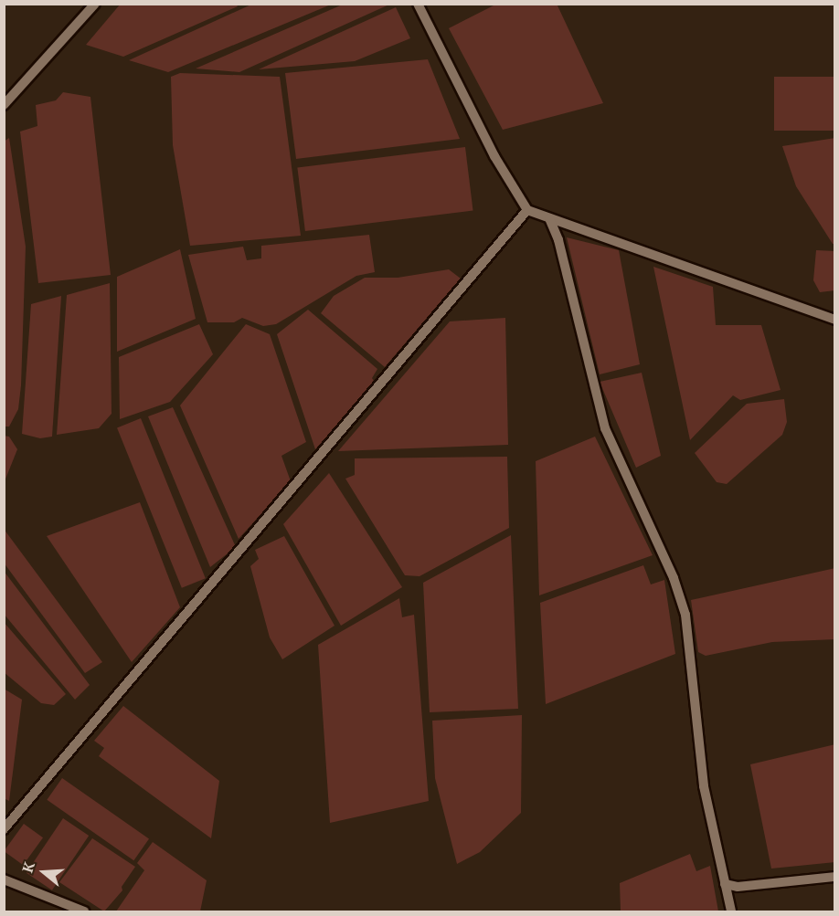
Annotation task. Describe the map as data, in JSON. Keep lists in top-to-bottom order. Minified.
{"north":"left"}
